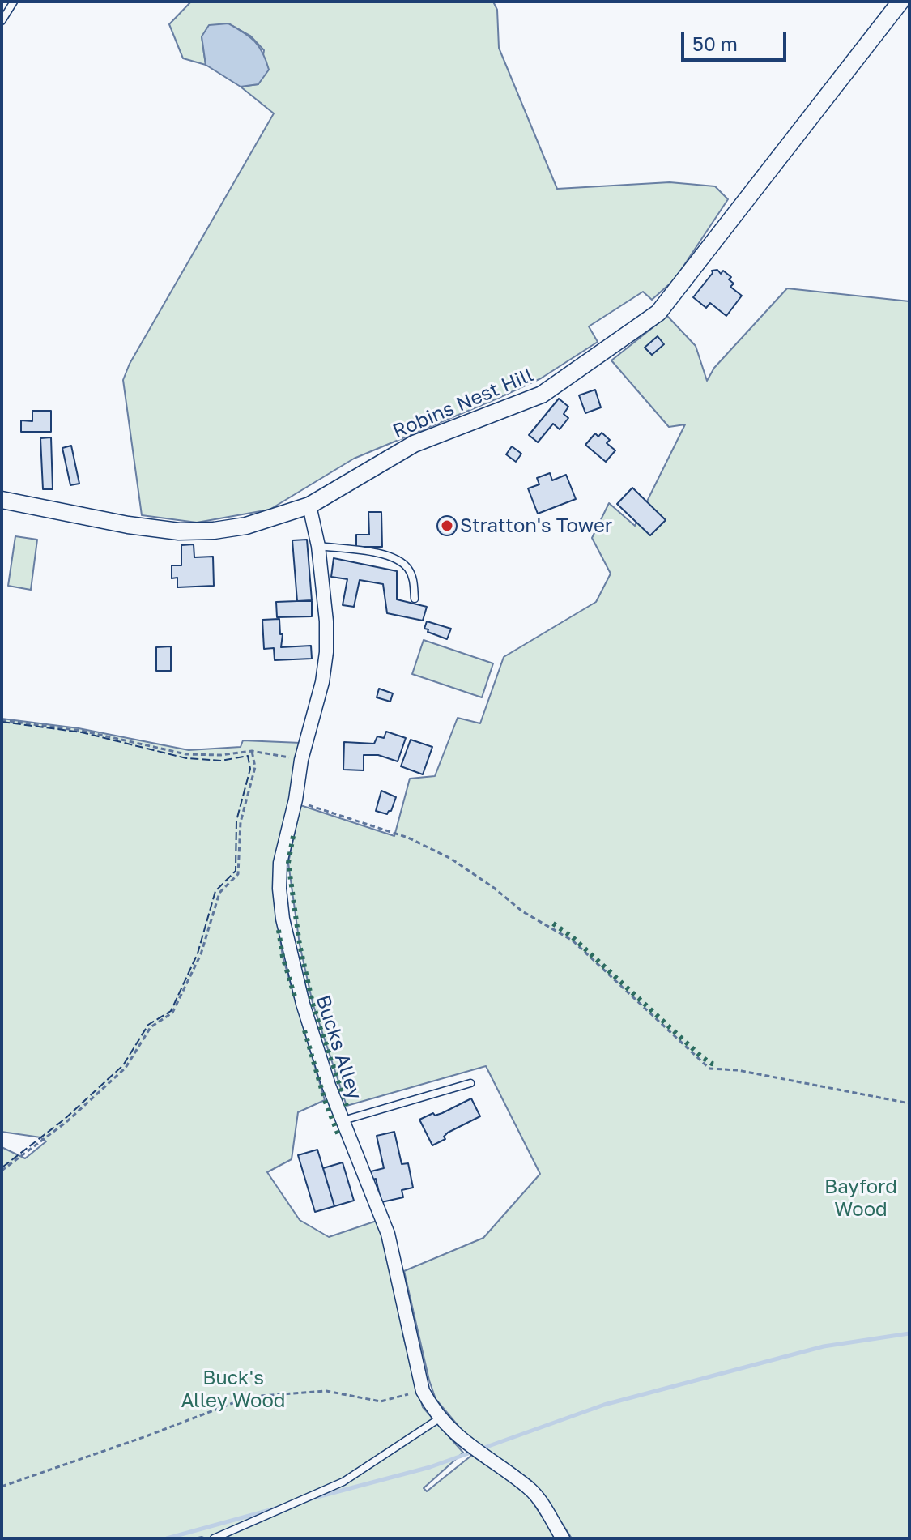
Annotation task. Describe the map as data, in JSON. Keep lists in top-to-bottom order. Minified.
{"streets":{"street":["Robins Nest Hill","Bucks Alley"]},"crossings":[["Robins Nest Hill","Bucks Alley"]],"parks":["Bayford Wood","Buck's Alley Wood"],"places":["Stratton's Tower"],"scale_bar":"50 m"}
